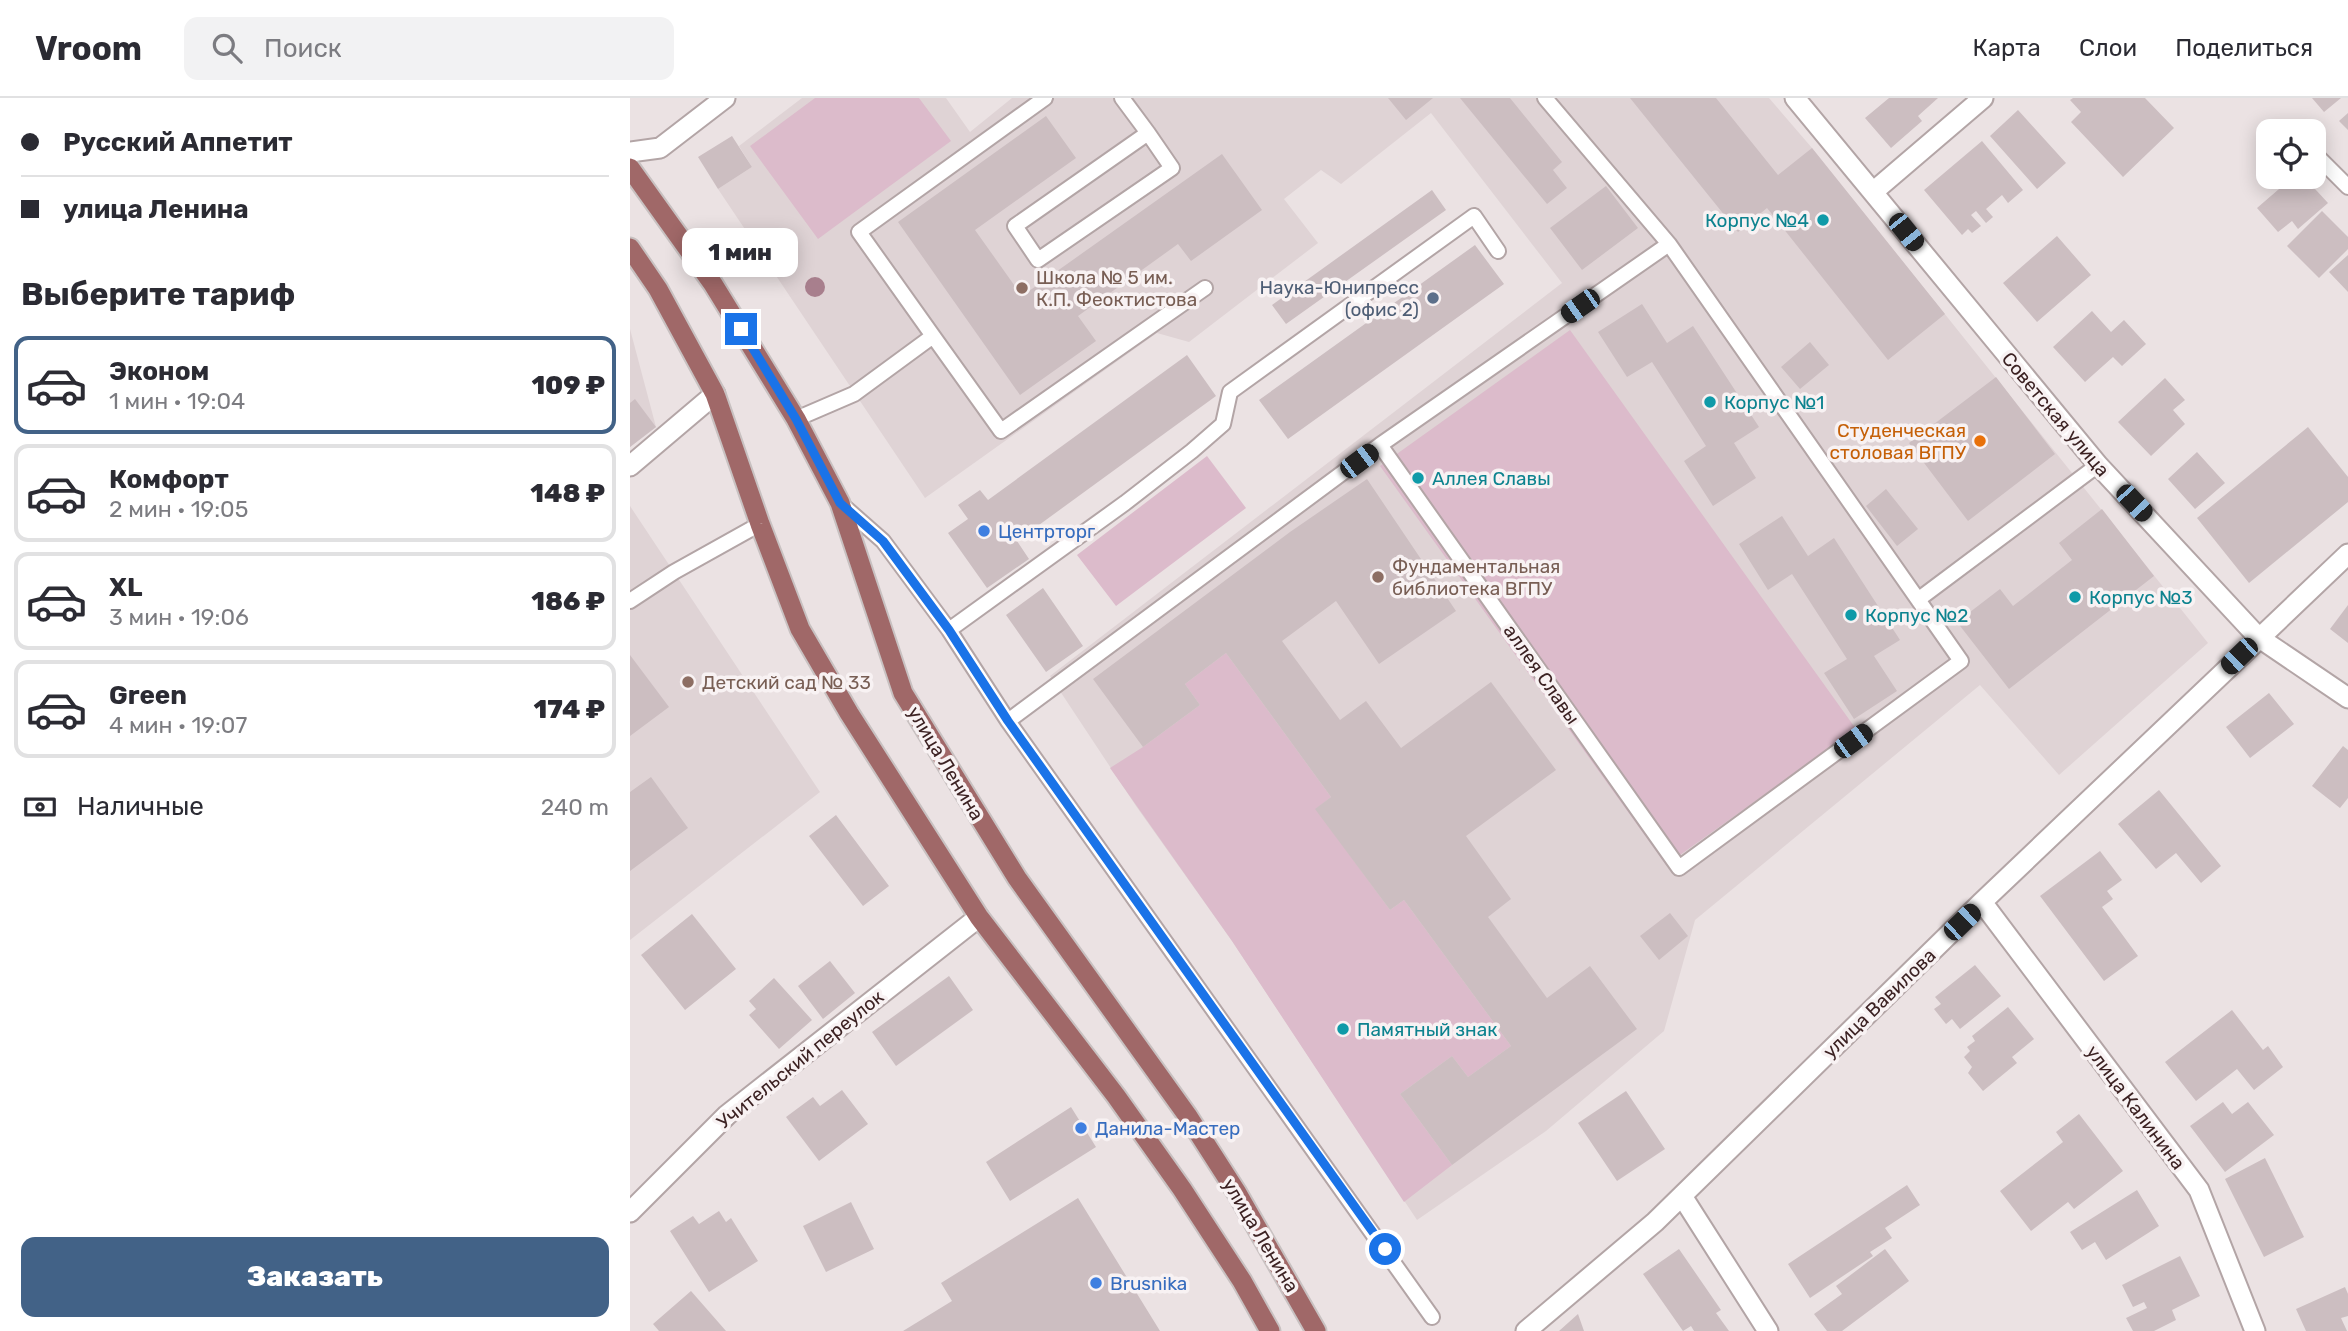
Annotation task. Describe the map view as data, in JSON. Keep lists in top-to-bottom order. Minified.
{"streets":{"main road":["улица Ленина"],"street":["Советская улица","улица Вавилова","Учительский переулок","улица Калинина"],"lane":["аллея Славы"]},"crossings":[["Советская улица","улица Вавилова"],["улица Ленина","Учительский переулок"],["улица Вавилова","улица Калинина"]],"places":["Корпус №4","Школа № 5 им. К.П. Феоктистова","Наука-Юнипресс (офис 2)","Корпус №1","Студенческая столовая ВГПУ","Аллея Славы","Центрторг","Фундаментальная библиотека ВГПУ","Корпус №3","Корпус №2","Детский сад № 33","Памятный знак","Данила-Мастер","Brusnika"],"page":{"header":"Vroom","search":"Поиск","nav":["Карта","Слои","Поделиться"],"banner":["Русский Аппетит","улица Ленина"],"bubble":"1 мин","heading":"Выберите тариф","list":[{"name":"Эконом","note":"1 мин · 19:04","value":"109 ₽"},{"name":"Комфорт","note":"2 мин · 19:05","value":"148 ₽"},{"name":"XL","note":"3 мин · 19:06","value":"186 ₽"},{"name":"Green","note":"4 мин · 19:07","value":"174 ₽"}],"pay":["Наличные","240 m"],"buttons":"Заказать"}}
